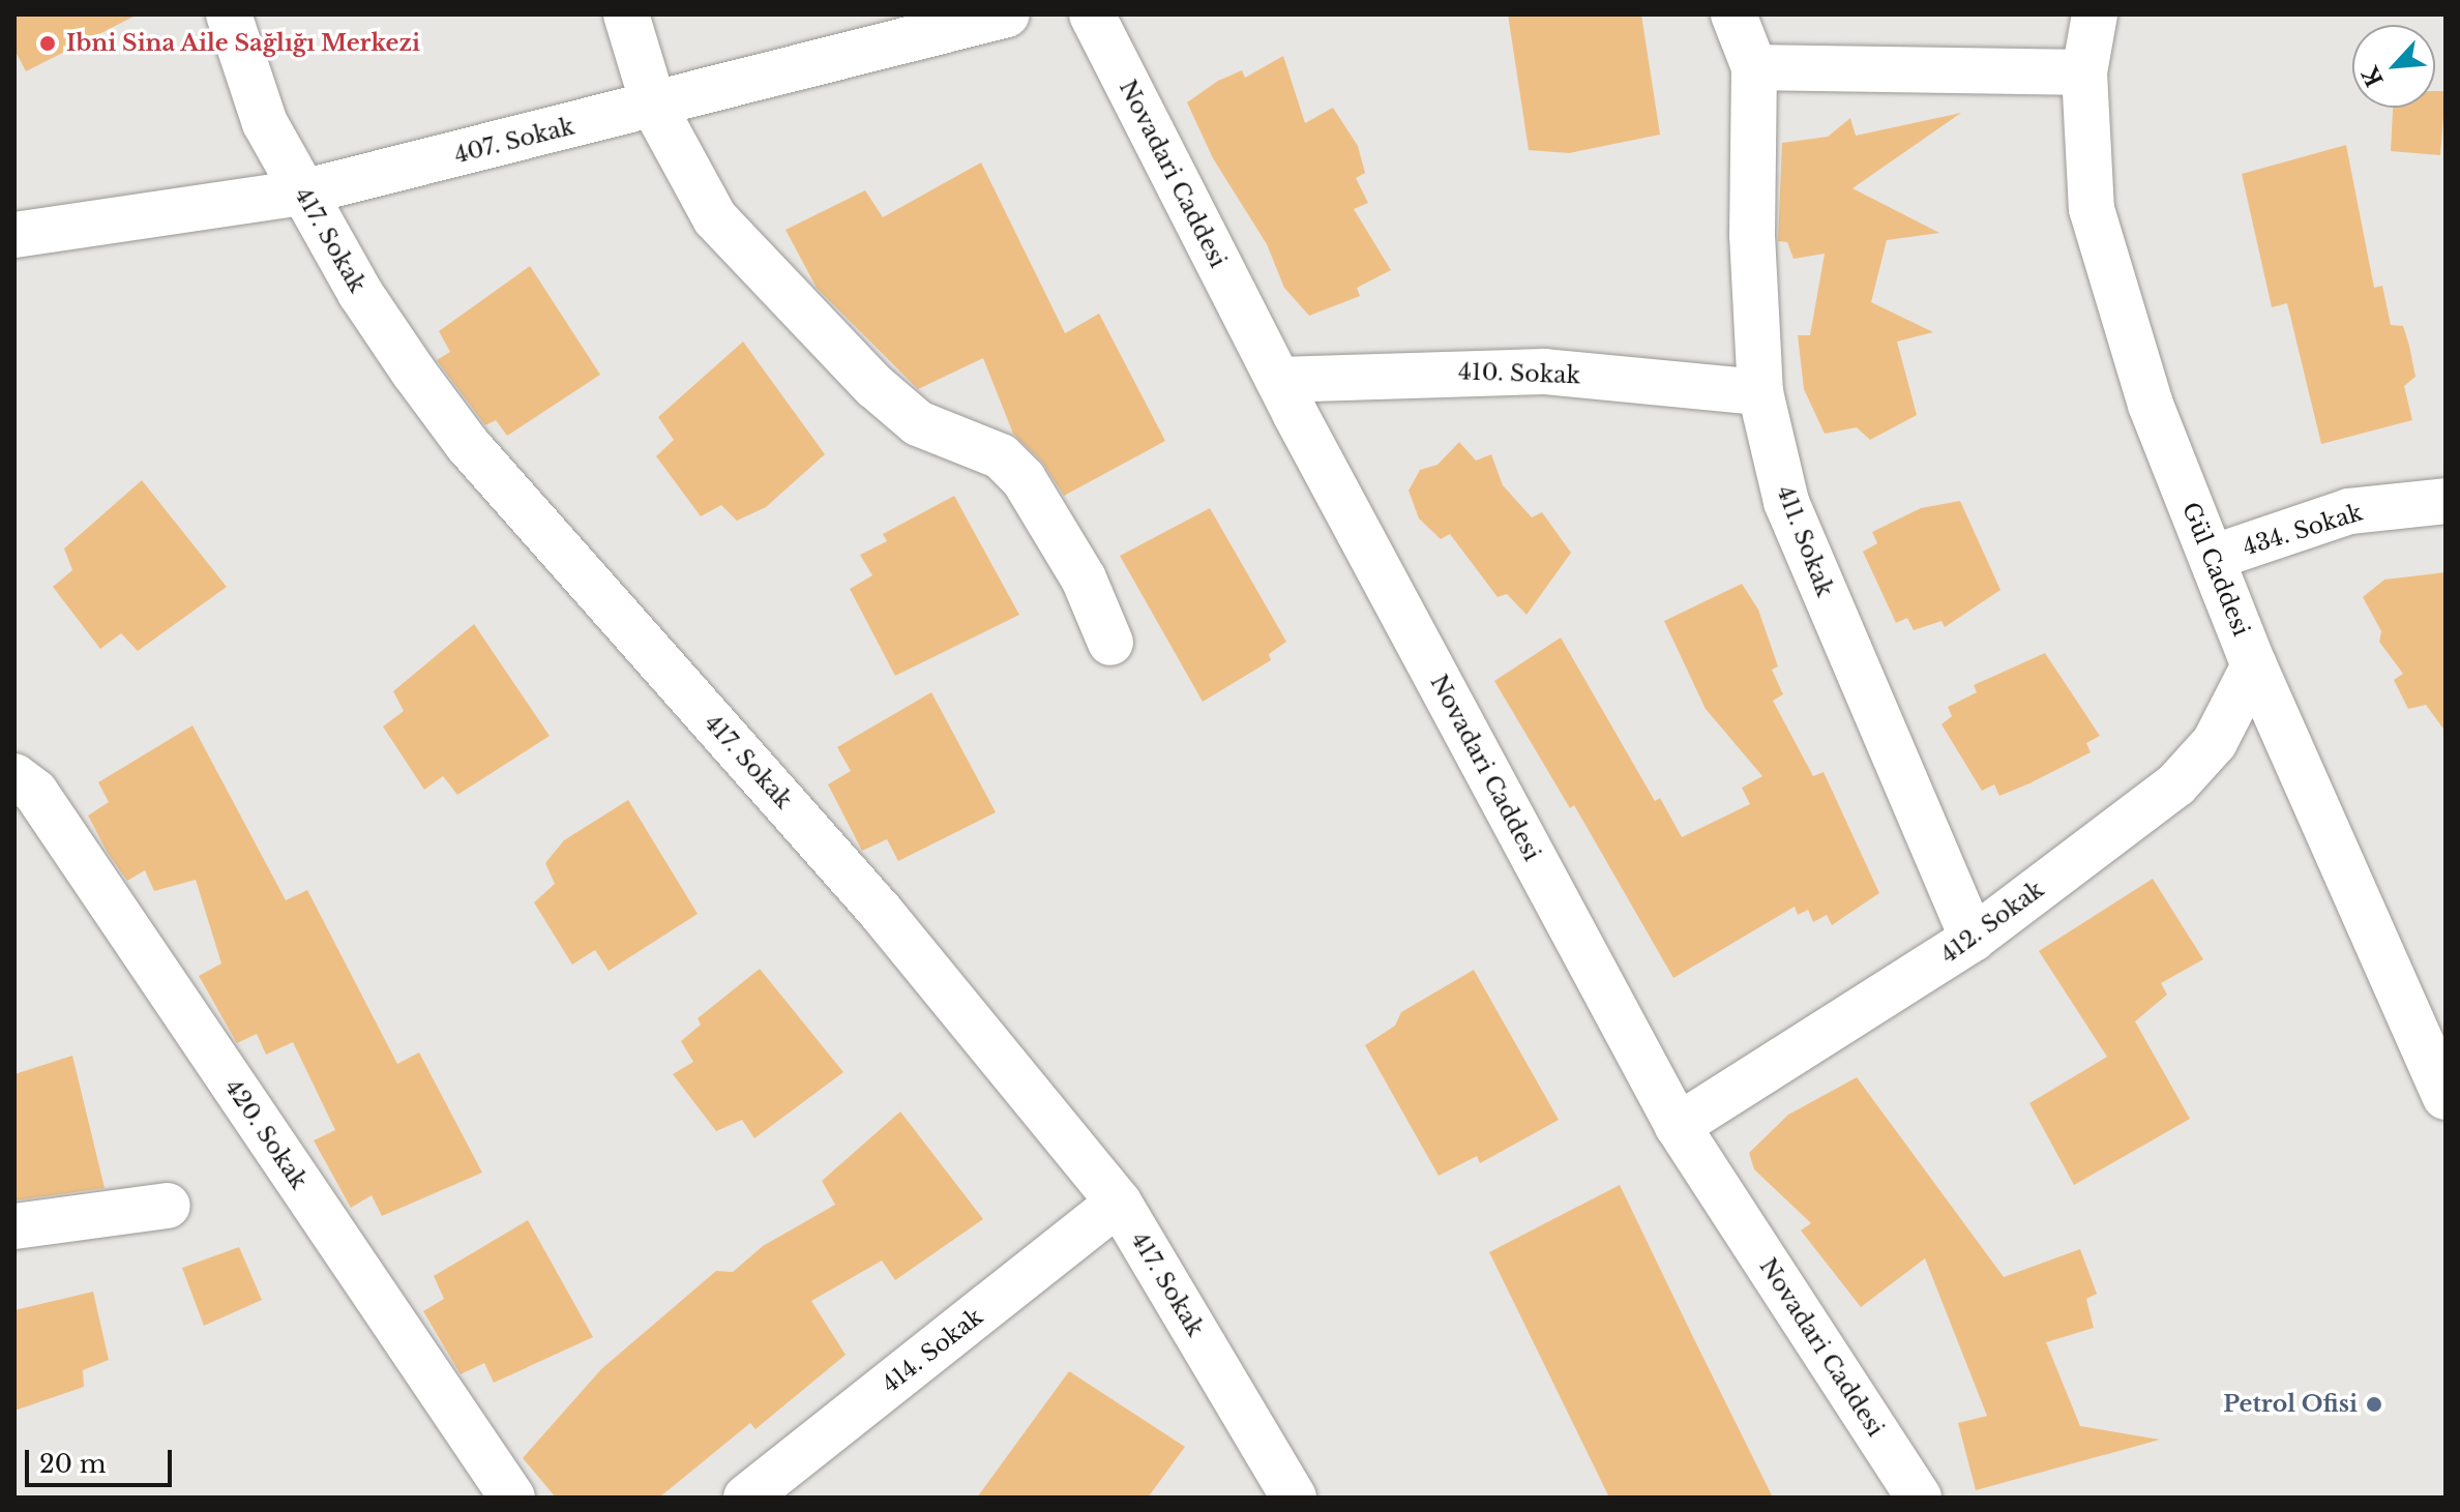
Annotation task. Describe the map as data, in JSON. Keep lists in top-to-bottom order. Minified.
{"streets":{"street":["407. Sokak","Novadari Caddesi","417. Sokak","410. Sokak","434. Sokak","411. Sokak","Gül Caddesi","412. Sokak","420. Sokak","414. Sokak"]},"crossings":[["407. Sokak","417. Sokak"],["Novadari Caddesi","410. Sokak"],["Novadari Caddesi","412. Sokak"],["417. Sokak","414. Sokak"],["410. Sokak","411. Sokak"],["434. Sokak","Gül Caddesi"],["411. Sokak","412. Sokak"],["Gül Caddesi","412. Sokak"]],"places":["Ibni Sina Aile Sağlığı Merkezi","Petrol Ofisi"],"scale_bar":"20 m","north":"bottom left"}
